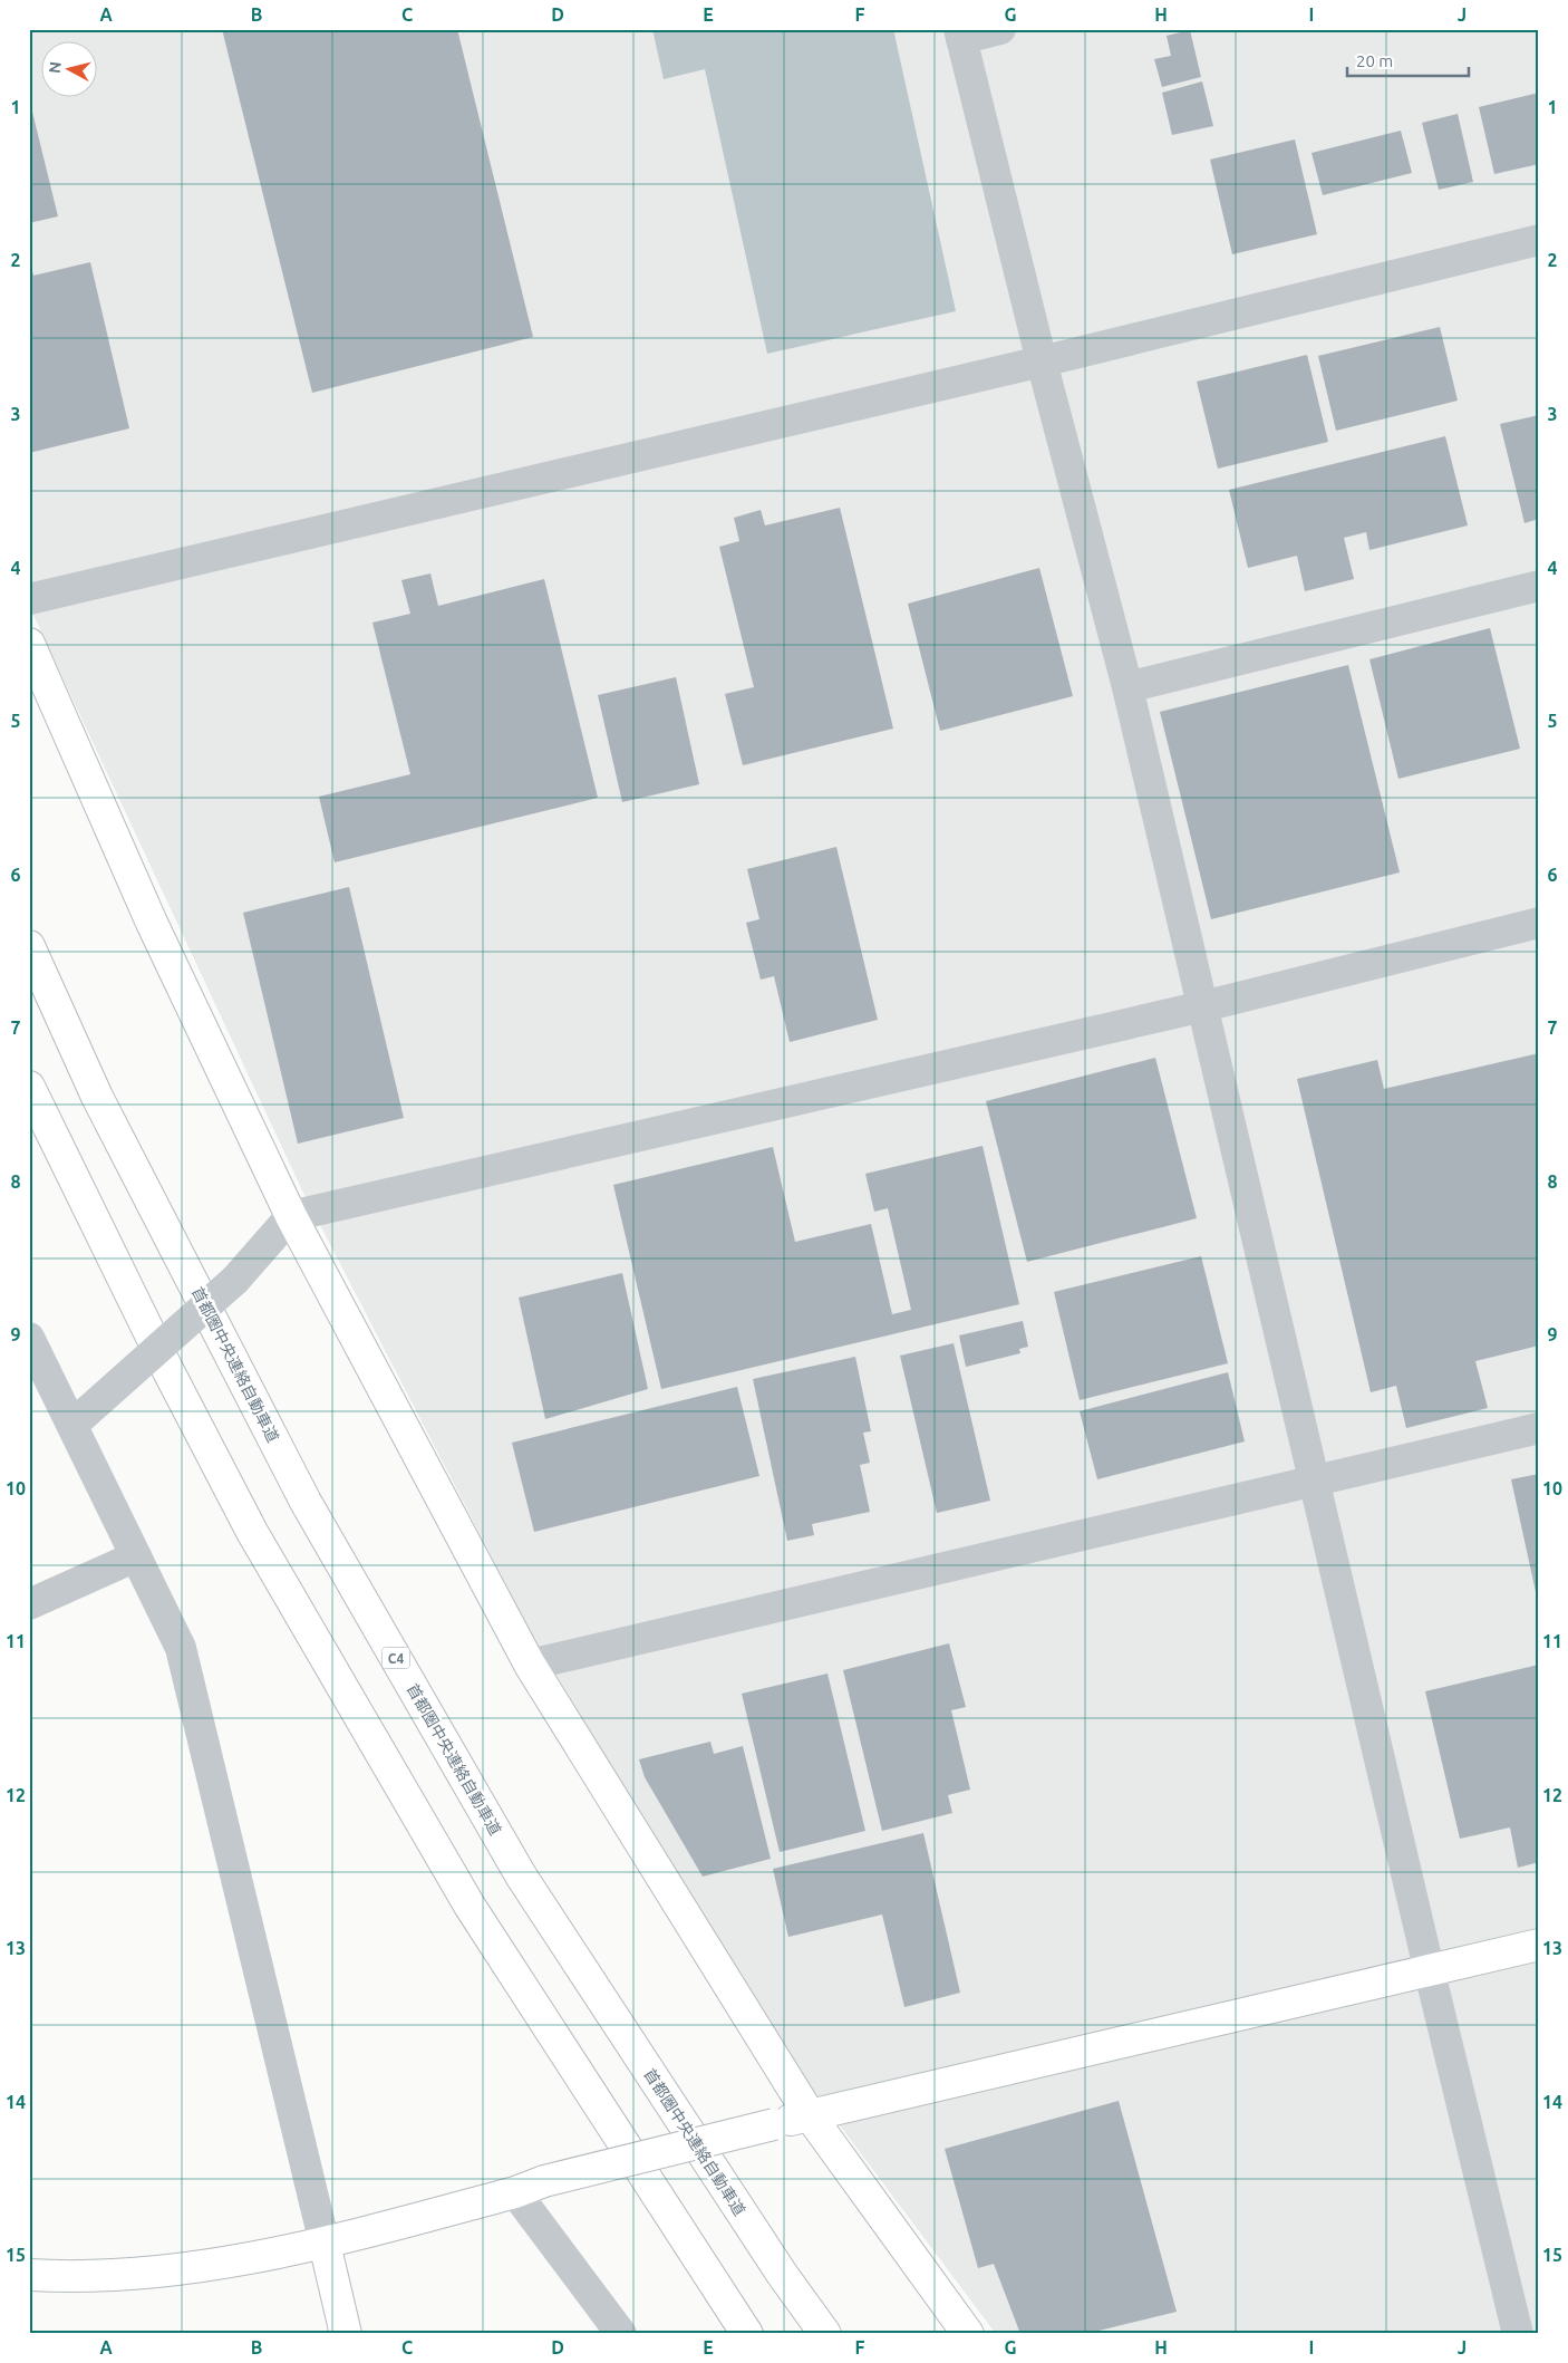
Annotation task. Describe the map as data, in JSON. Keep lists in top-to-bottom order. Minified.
{"streets":{"main road":["首都圏中央連絡自動車道","C4"]},"scale_bar":"20 m","north":"left","grid":{"columns":["A","B","C","D","E","F","G","H","I","J"],"rows":["1","2","3","4","5","6","7","8","9","10","11","12","13","14","15"]}}
